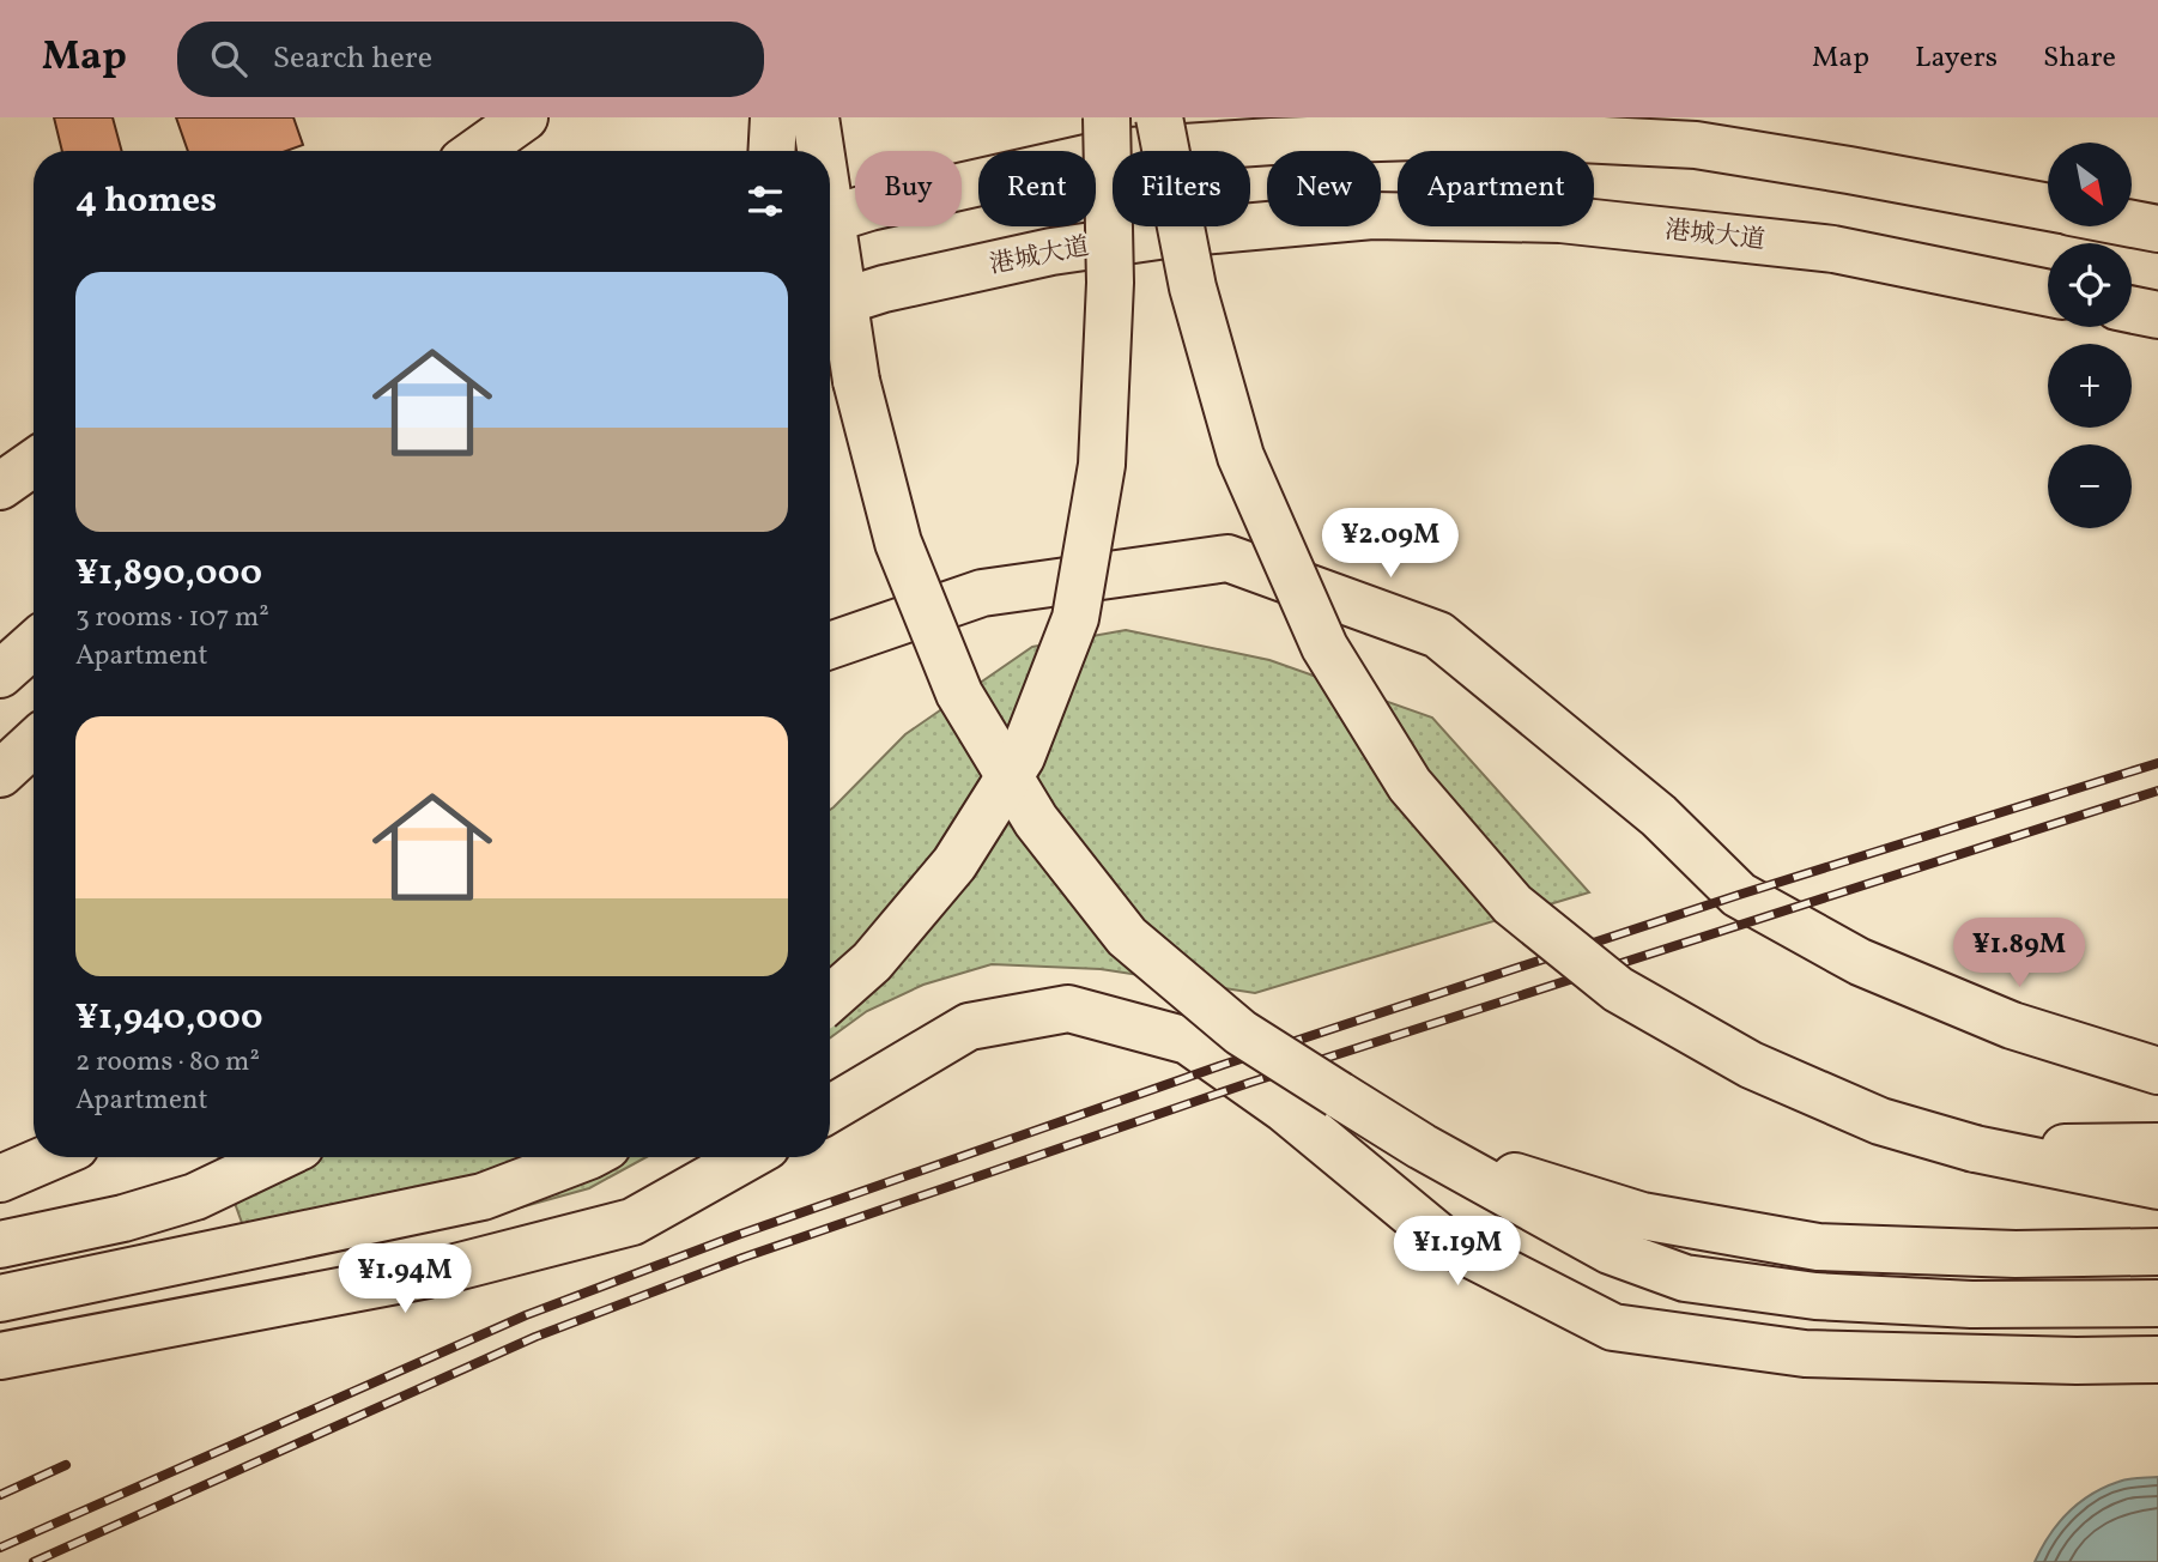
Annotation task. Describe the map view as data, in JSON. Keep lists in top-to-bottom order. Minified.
{"streets":{"main road":["港城大道"]},"north":"bottom right","page":{"header":"Map","search":"Search here","nav":["Map","Layers","Share"],"map_buttons":["+","−"],"chip":["Buy","Rent","Filters","New","Apartment"],"heading":"4 homes","list":[{"name":"¥1,890,000","note":"3 rooms · 107 m² · Apartment"},{"name":"¥1,940,000","note":"2 rooms · 80 m² · Apartment"}],"price":["¥2.09M","¥1.89M","¥1.19M","¥1.94M"]}}
